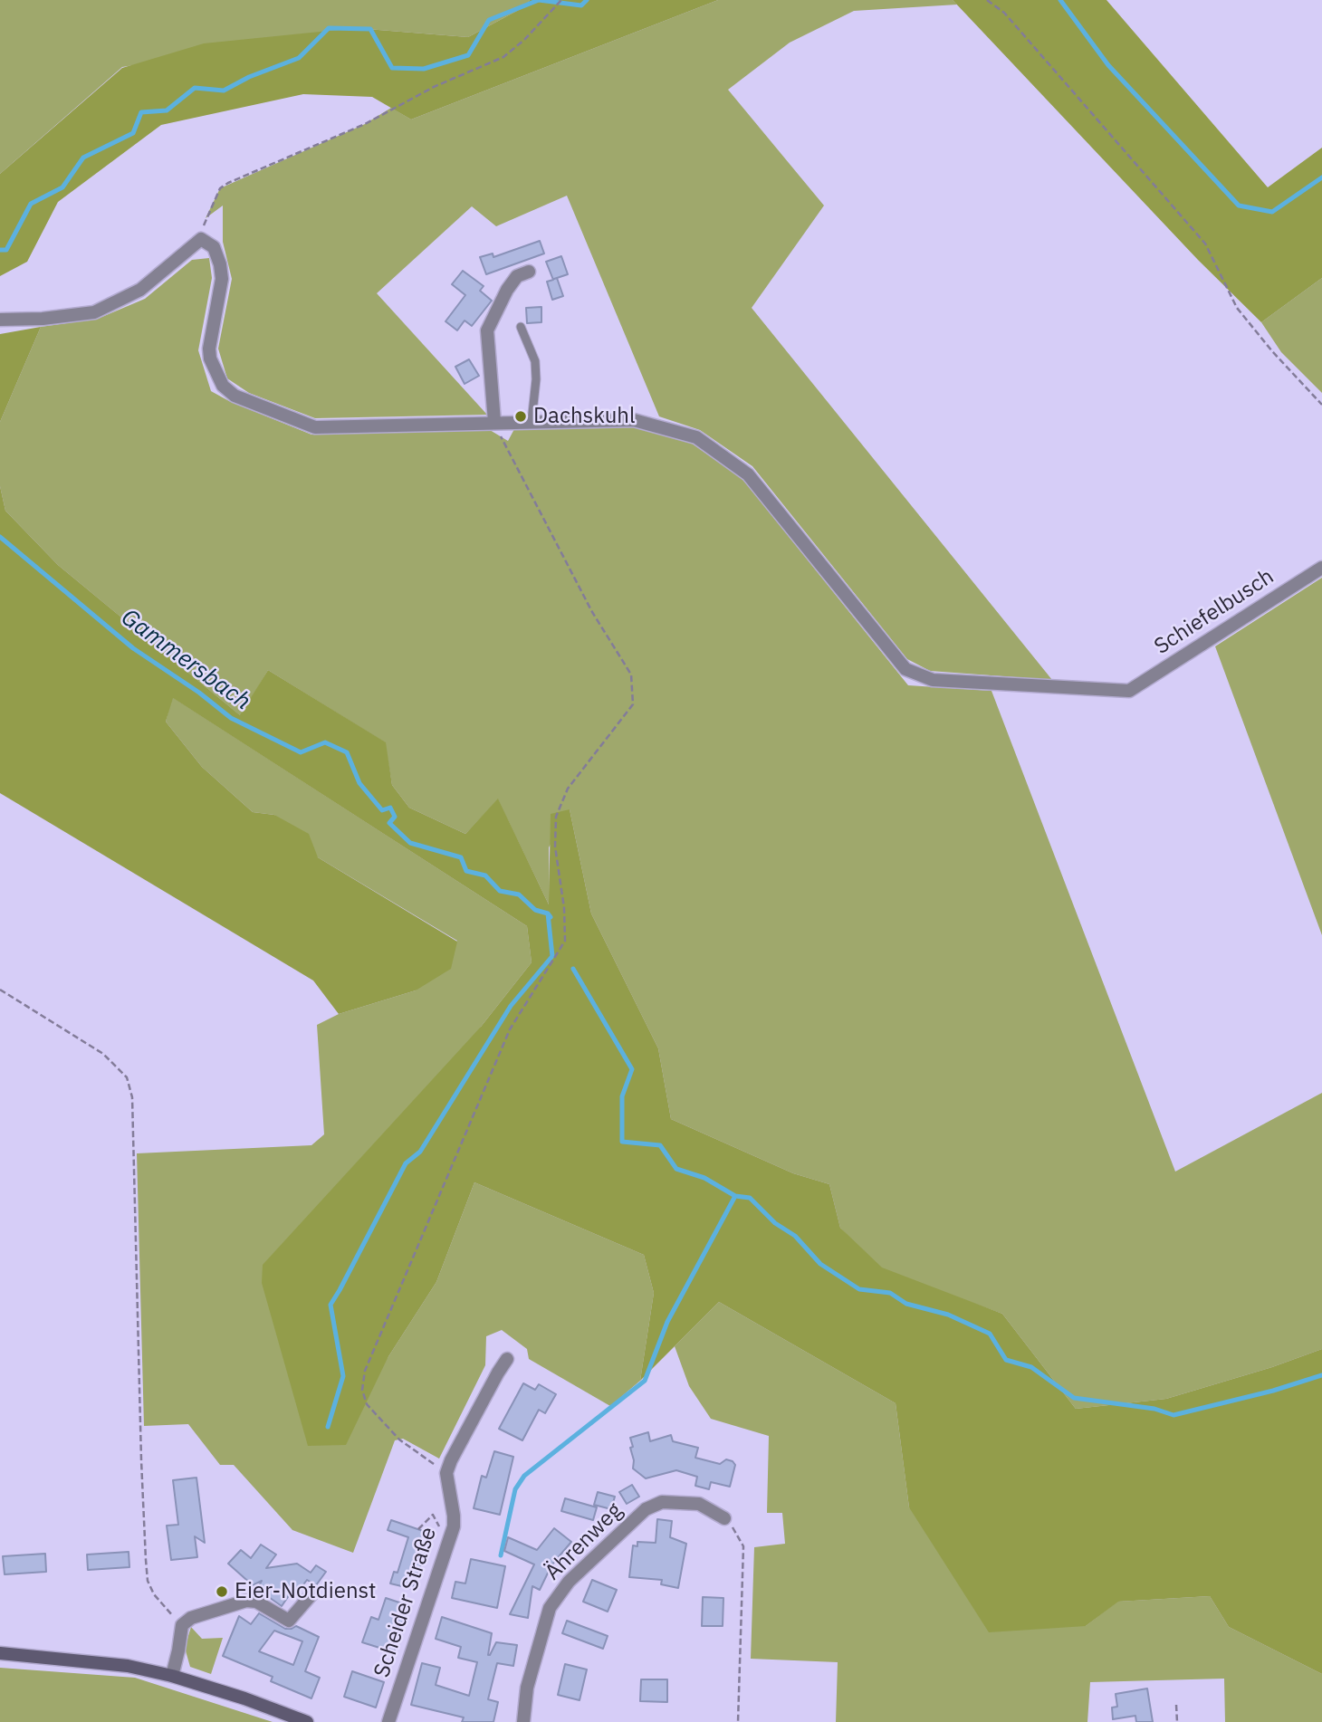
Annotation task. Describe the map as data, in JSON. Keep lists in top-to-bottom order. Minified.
{"streets":{"street":["Schiefelbusch","Ährenweg","Scheider Straße"]},"water":["Gammersbach"],"places":["Dachskuhl","Eier-Notdienst"]}
